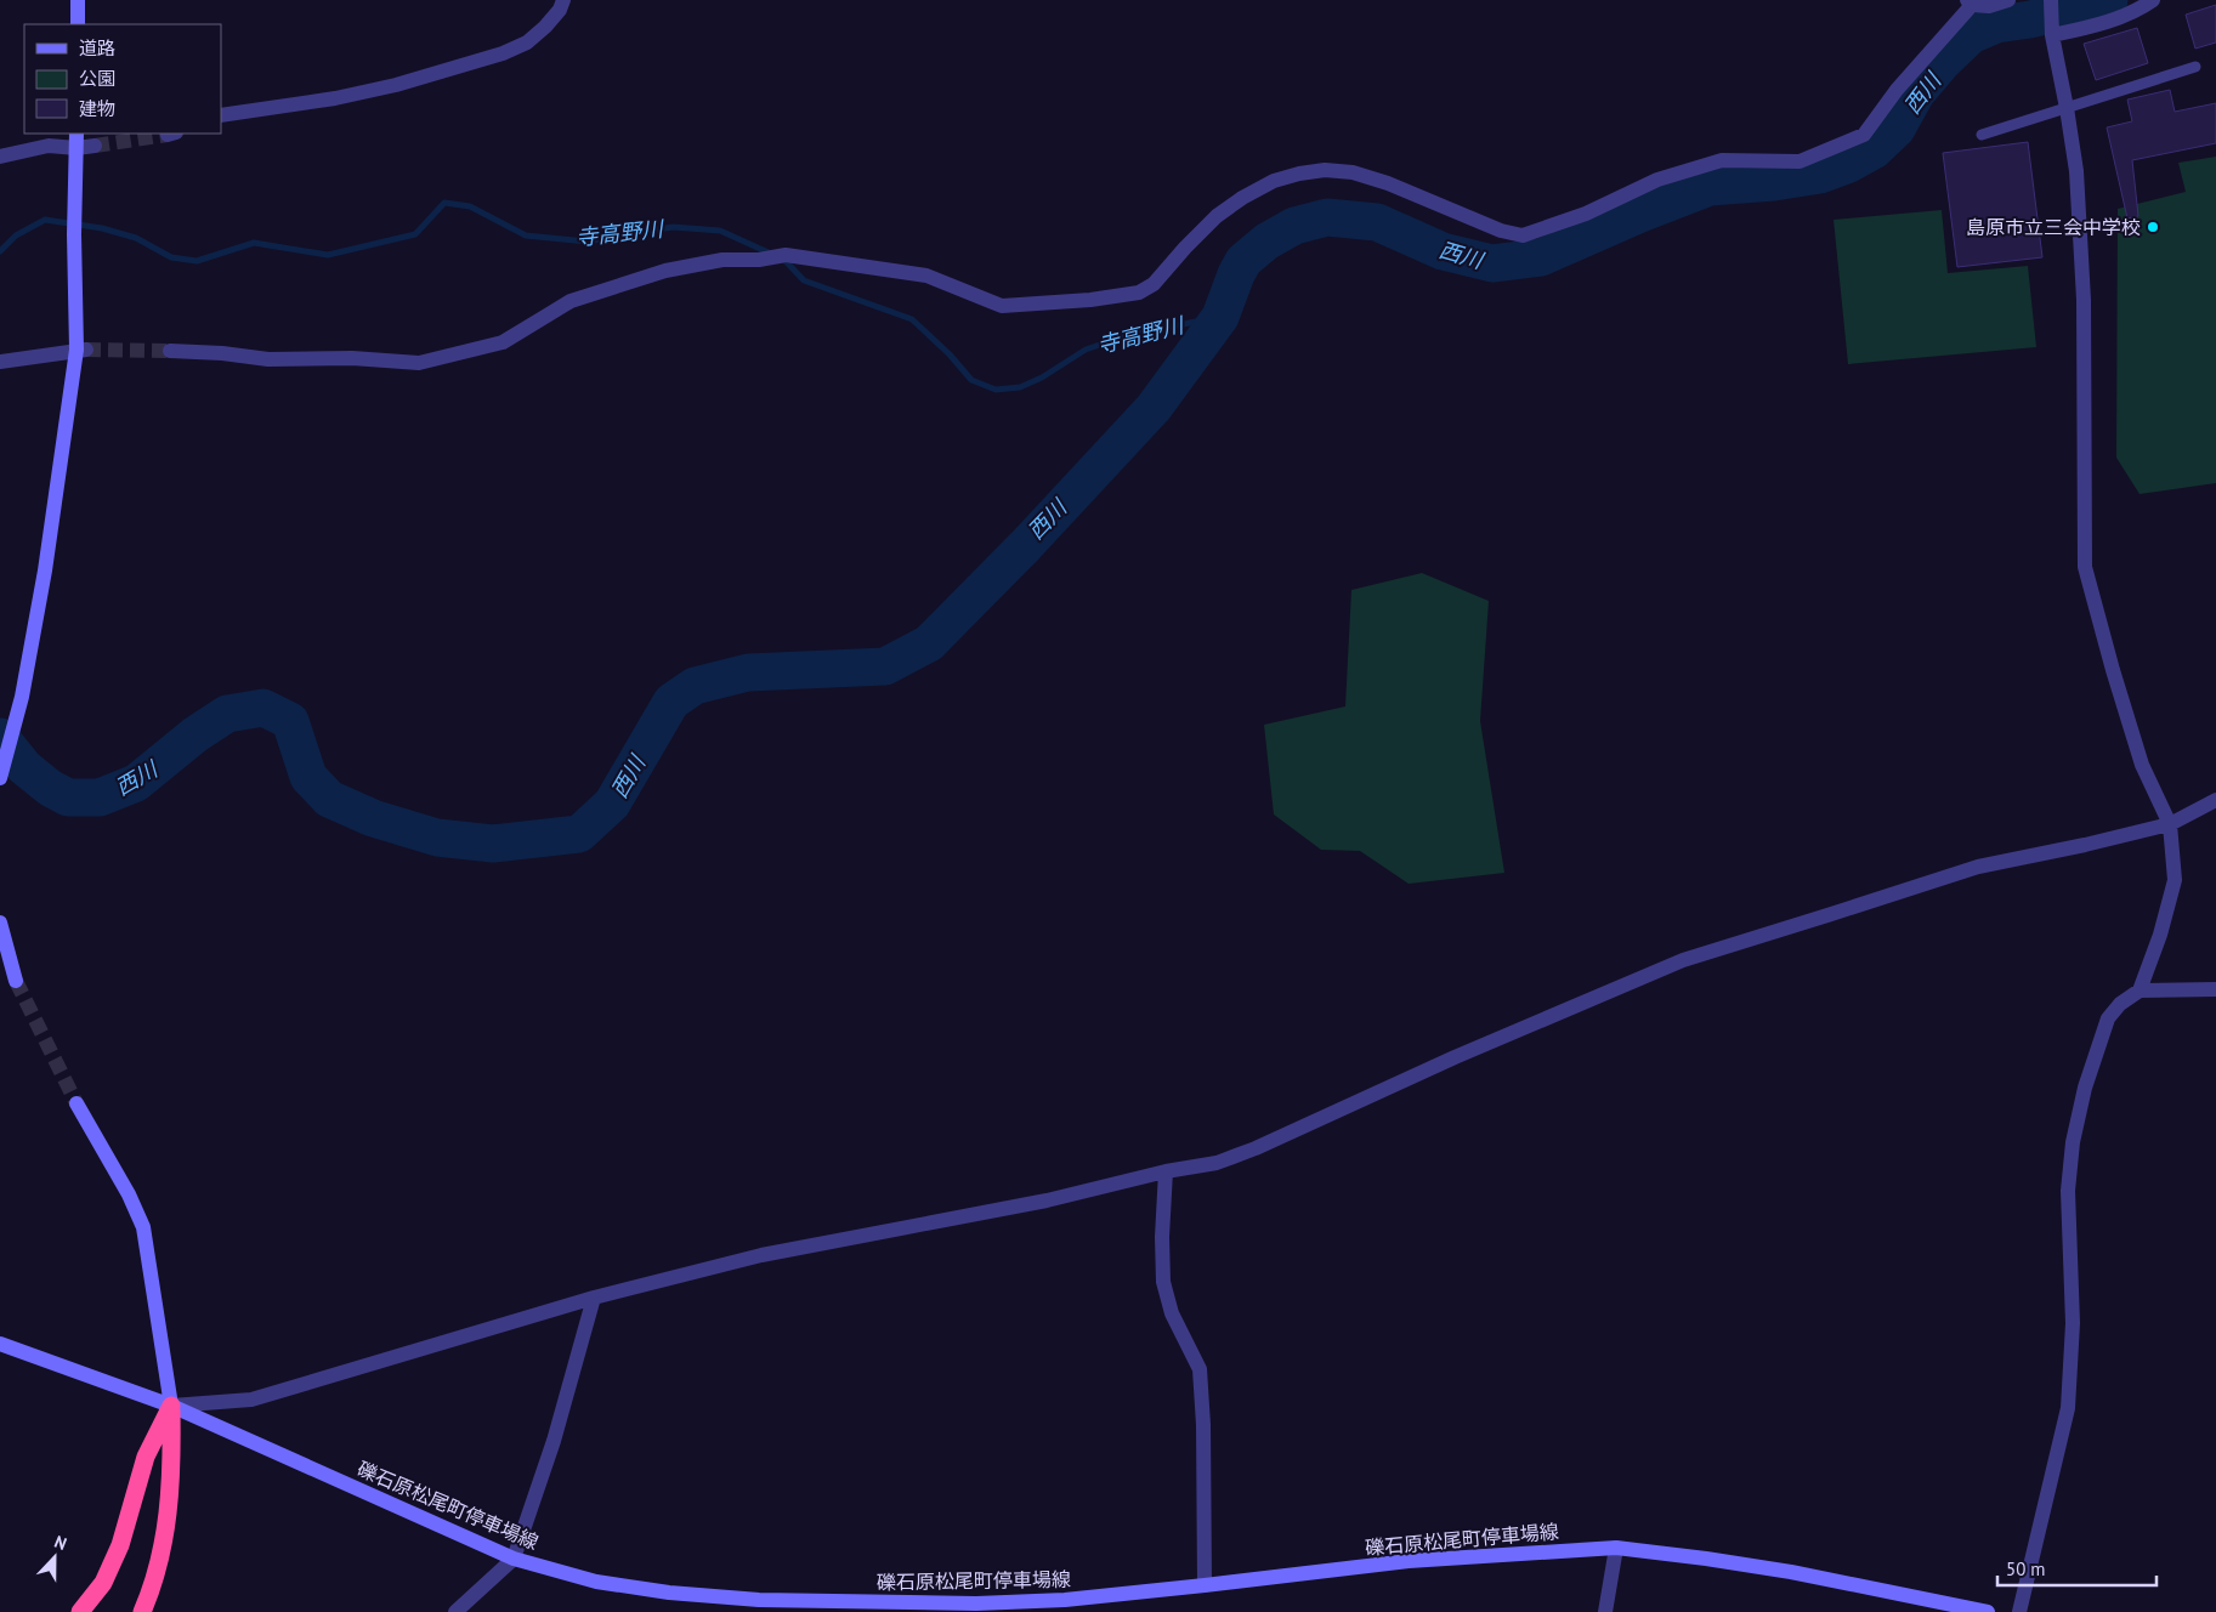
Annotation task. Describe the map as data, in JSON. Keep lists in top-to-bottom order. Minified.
{"streets":{"main road":["礫石原松尾町停車場線"]},"water":["西川","寺高野川"],"places":["島原市立三会中学校"],"legend":["道路","公園","建物"],"scale_bar":"50 m","north":"top"}
